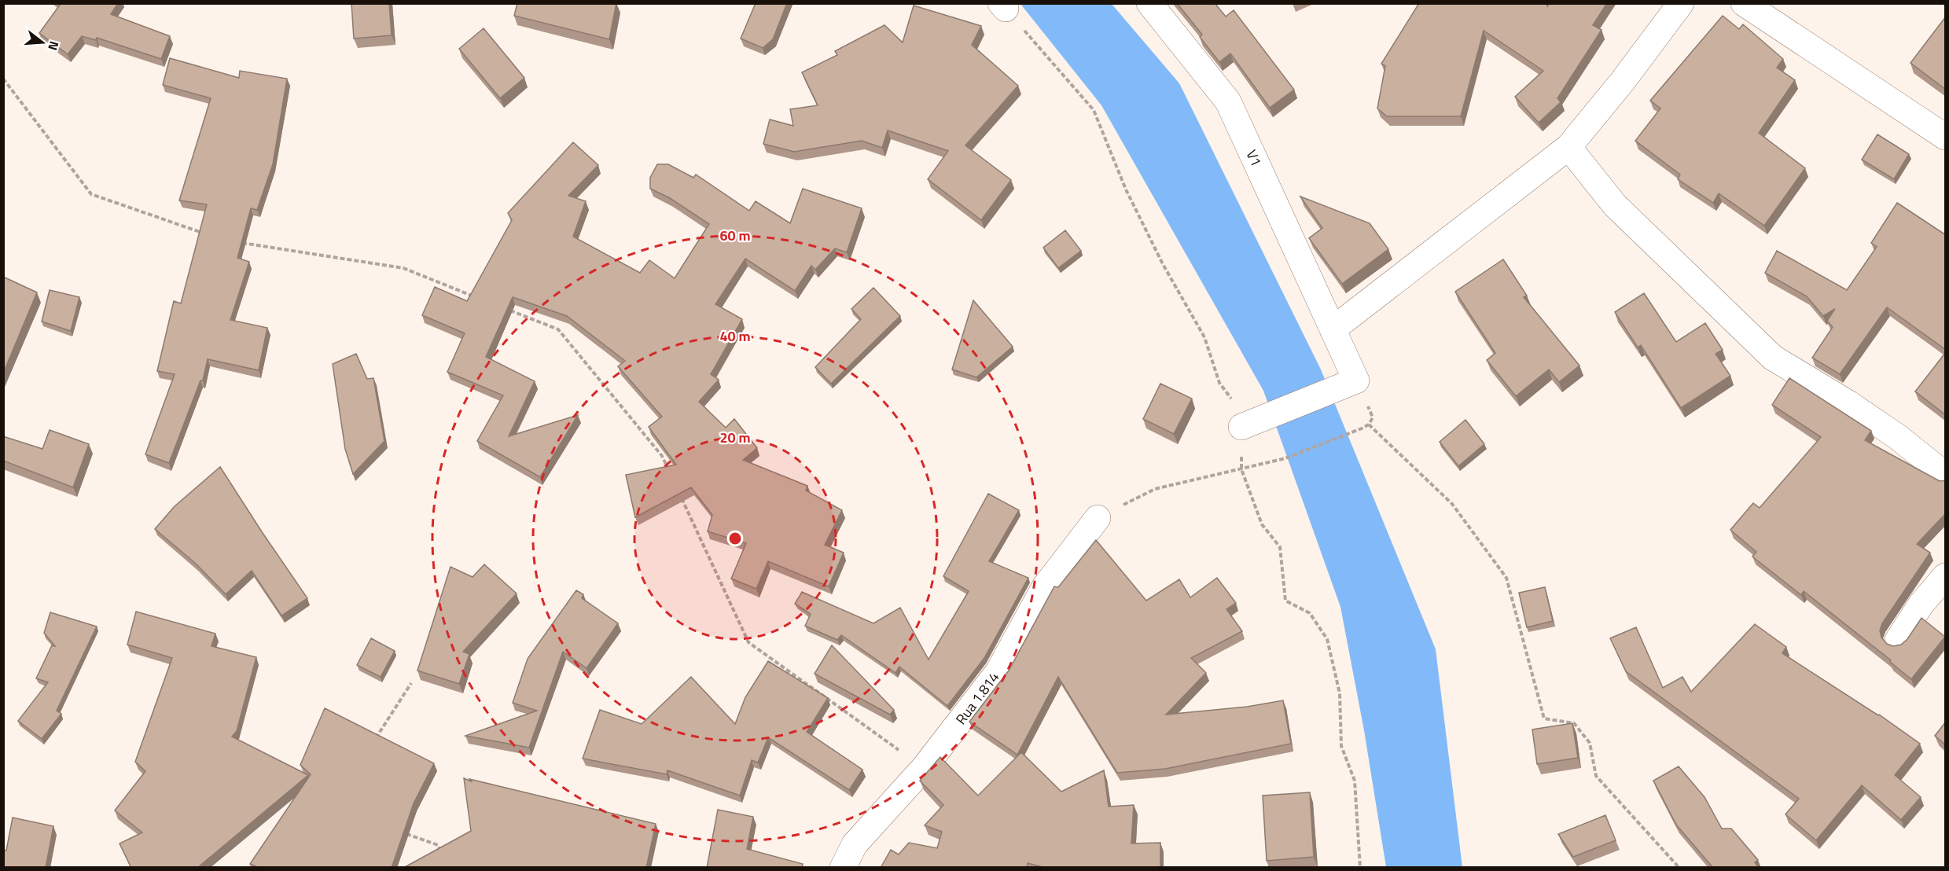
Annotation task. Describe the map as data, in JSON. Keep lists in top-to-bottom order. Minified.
{"streets":{"street":["V1","Rua 1.814"]},"north":"right","rings":["60 m","40 m","20 m"]}
